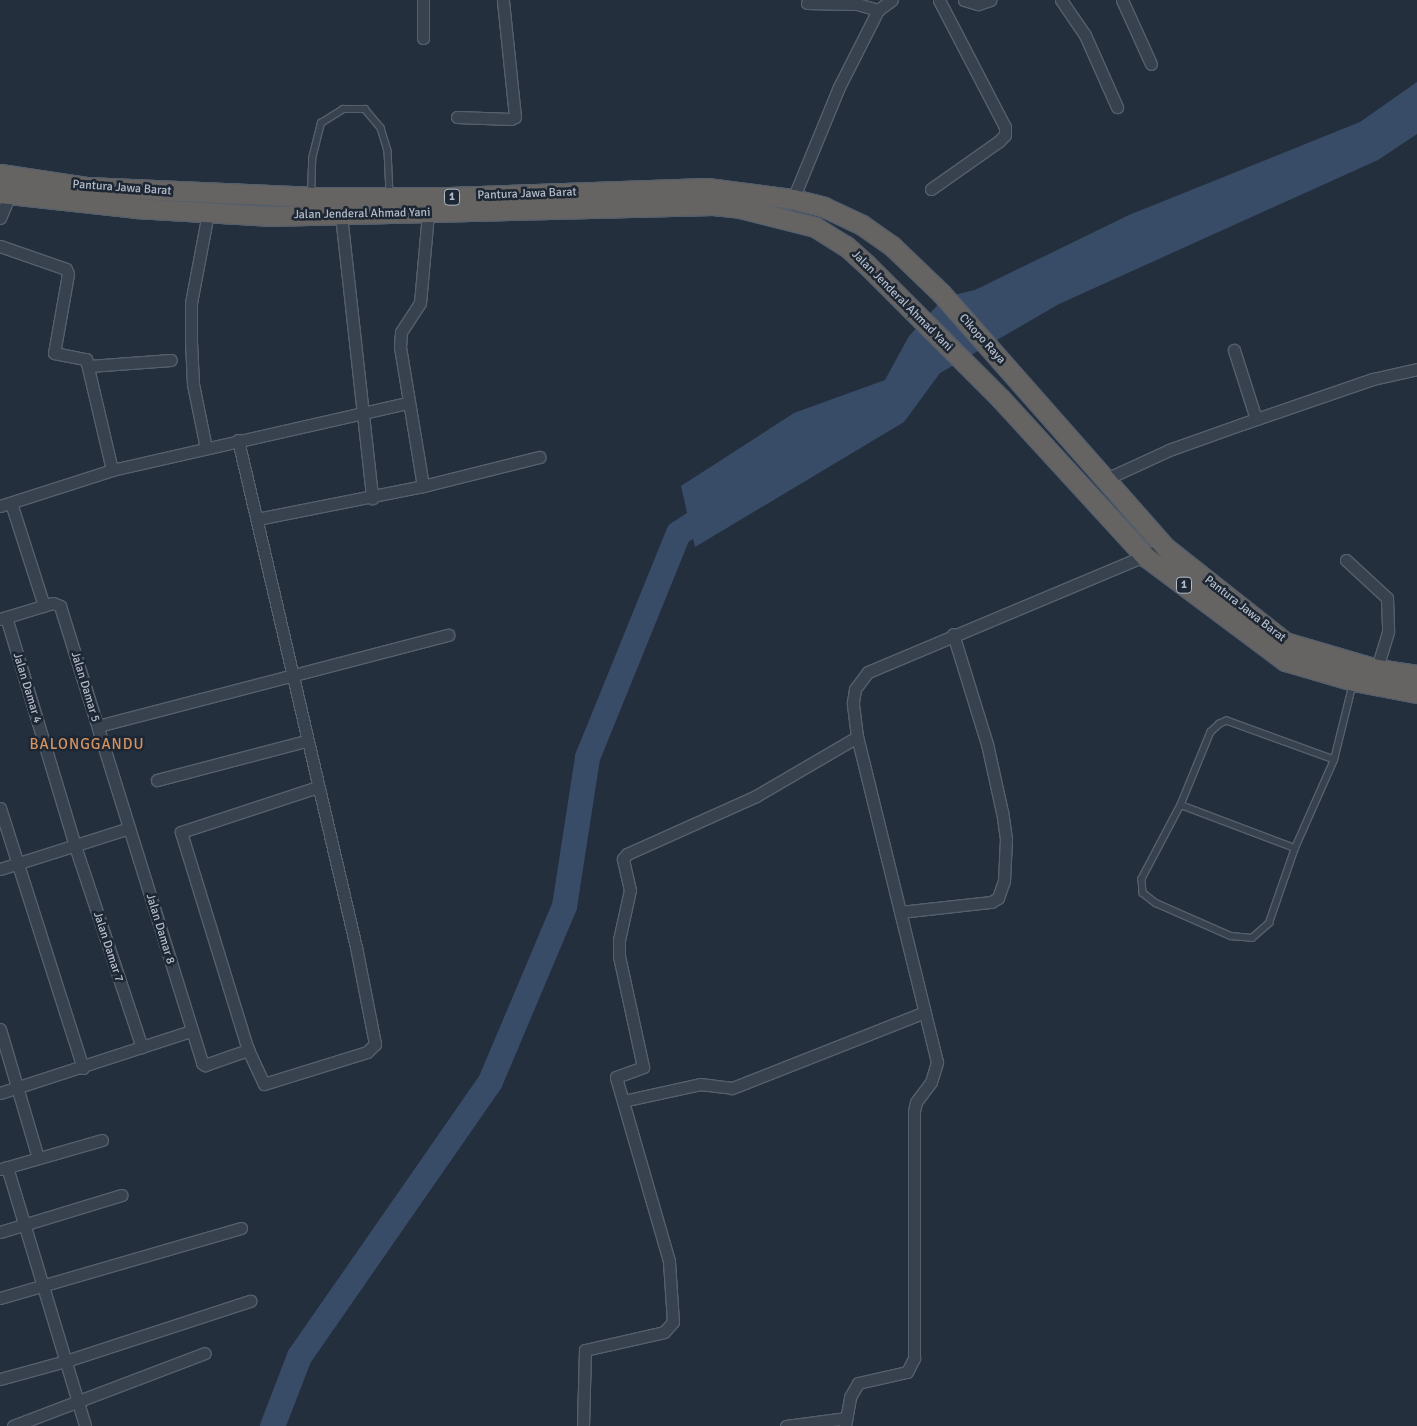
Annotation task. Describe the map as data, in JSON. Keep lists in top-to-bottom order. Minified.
{"streets":{"highway":["Pantura Jawa Barat","1","Jalan Jenderal Ahmad Yani","Cikopo Raya"],"street":["Jalan Damar 5","Jalan Damar 4","Jalan Damar 8","Jalan Damar 7"]},"crossings":[["Pantura Jawa Barat","Jalan Jenderal Ahmad Yani"],["Pantura Jawa Barat","Cikopo Raya"],["Jalan Damar 5","Jalan Damar 8"],["Jalan Damar 4","Jalan Damar 7"]],"districts":["BALONGGANDU"]}
